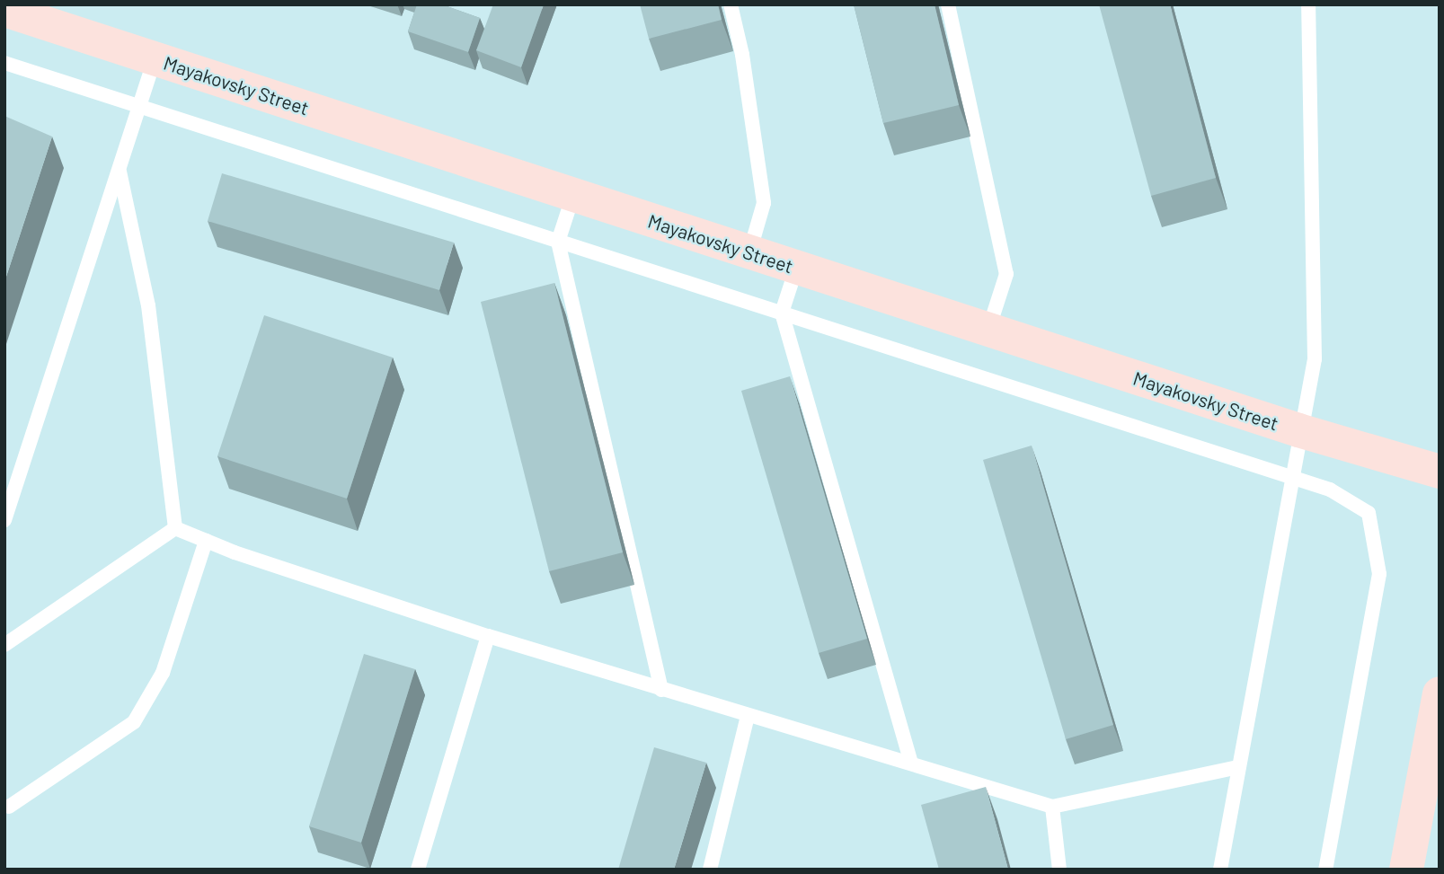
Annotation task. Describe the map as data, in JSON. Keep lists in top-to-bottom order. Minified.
{"streets":{"street":["Mayakovsky Street"]}}
